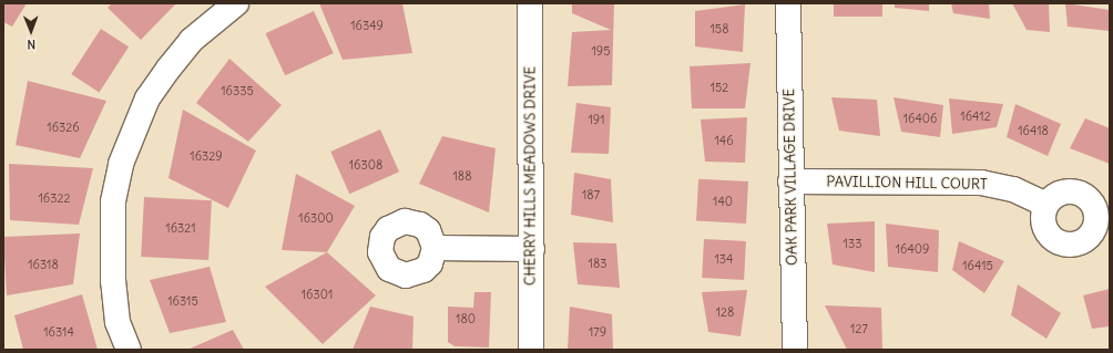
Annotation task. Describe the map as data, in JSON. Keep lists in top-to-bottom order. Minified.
{"streets":{"street":["CHERRY HILLS MEADOWS DRIVE","OAK PARK VILLAGE DRIVE","PAVILLION HILL COURT"]},"crossings":[["OAK PARK VILLAGE DRIVE","PAVILLION HILL COURT"]],"house_numbers":["16349","158","195","152","16335","16412","16406","191","16326","16418","146","16329","16308","188","187","16322","140","16300","16321","133","16409","134","183","16318","16415","16301","16315","128","180","127","16314","179"],"north":"bottom"}
